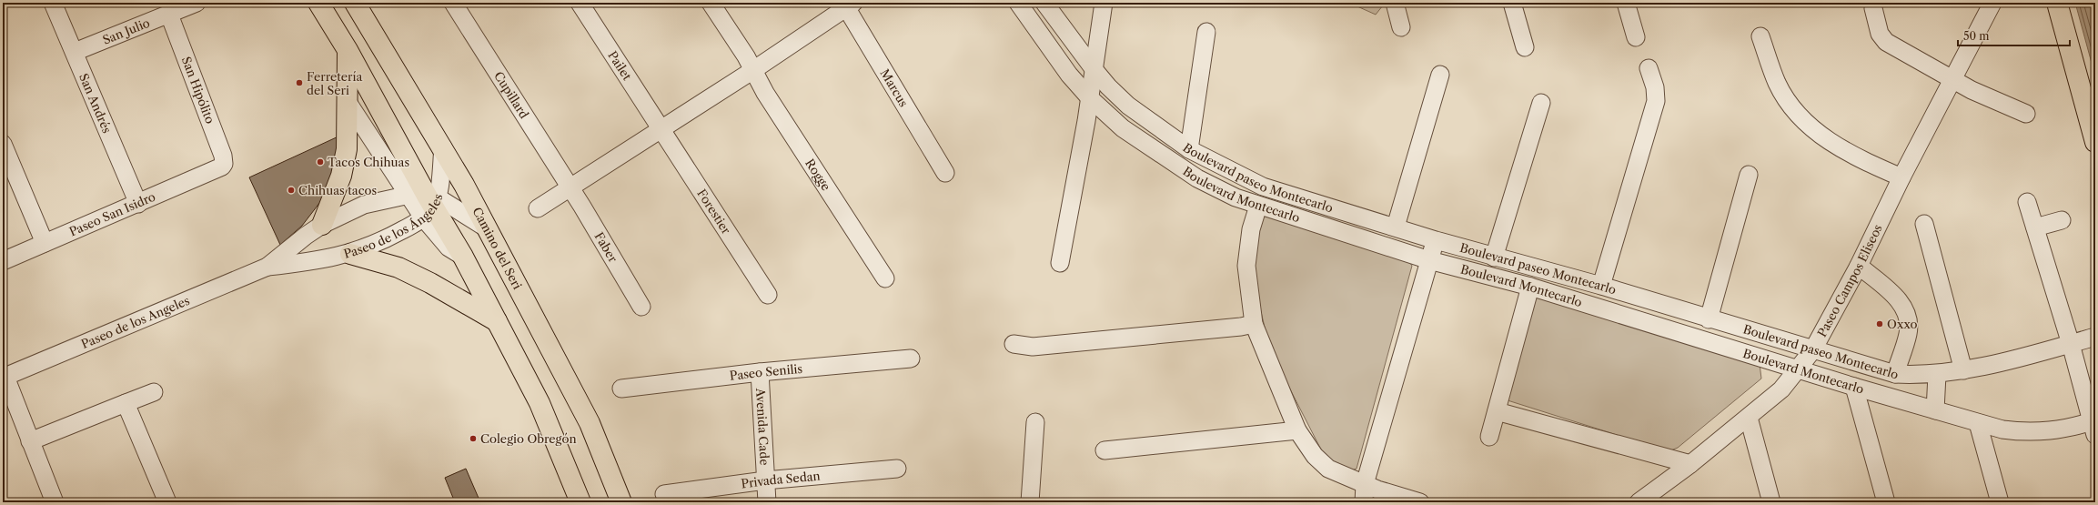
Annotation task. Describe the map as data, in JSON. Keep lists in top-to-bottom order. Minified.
{"streets":{"main road":["Camino del Seri"],"street":["San Julio","Pailet","Marcus","San Hipólito","Cupillard","San Andrés","Rogge","Boulevard paseo Montecarlo","Boulevard Montecarlo","Forestier","Paseo San Isidro","Paseo de los Ángeles","Faber","Paseo Campos Eliseos","Paseo de los Angeles","Paseo Senilis","Avenida Cade","Privada Sedan"]},"crossings":[["San Julio","San Hipólito"],["San Julio","San Andrés"],["Pailet","Forestier"],["San Hipólito","Paseo San Isidro"],["Cupillard","Faber"],["San Andrés","Paseo San Isidro"],["Boulevard paseo Montecarlo","Paseo Campos Eliseos"],["Boulevard Montecarlo","Paseo Campos Eliseos"],["Paseo de los Ángeles","Paseo de los Angeles"],["Paseo Senilis","Avenida Cade"],["Avenida Cade","Privada Sedan"]],"places":["Ferretería del Seri","Tacos Chihuas","Chihuas tacos","Oxxo","Colegio Obregón"],"scale_bar":"50 m"}
